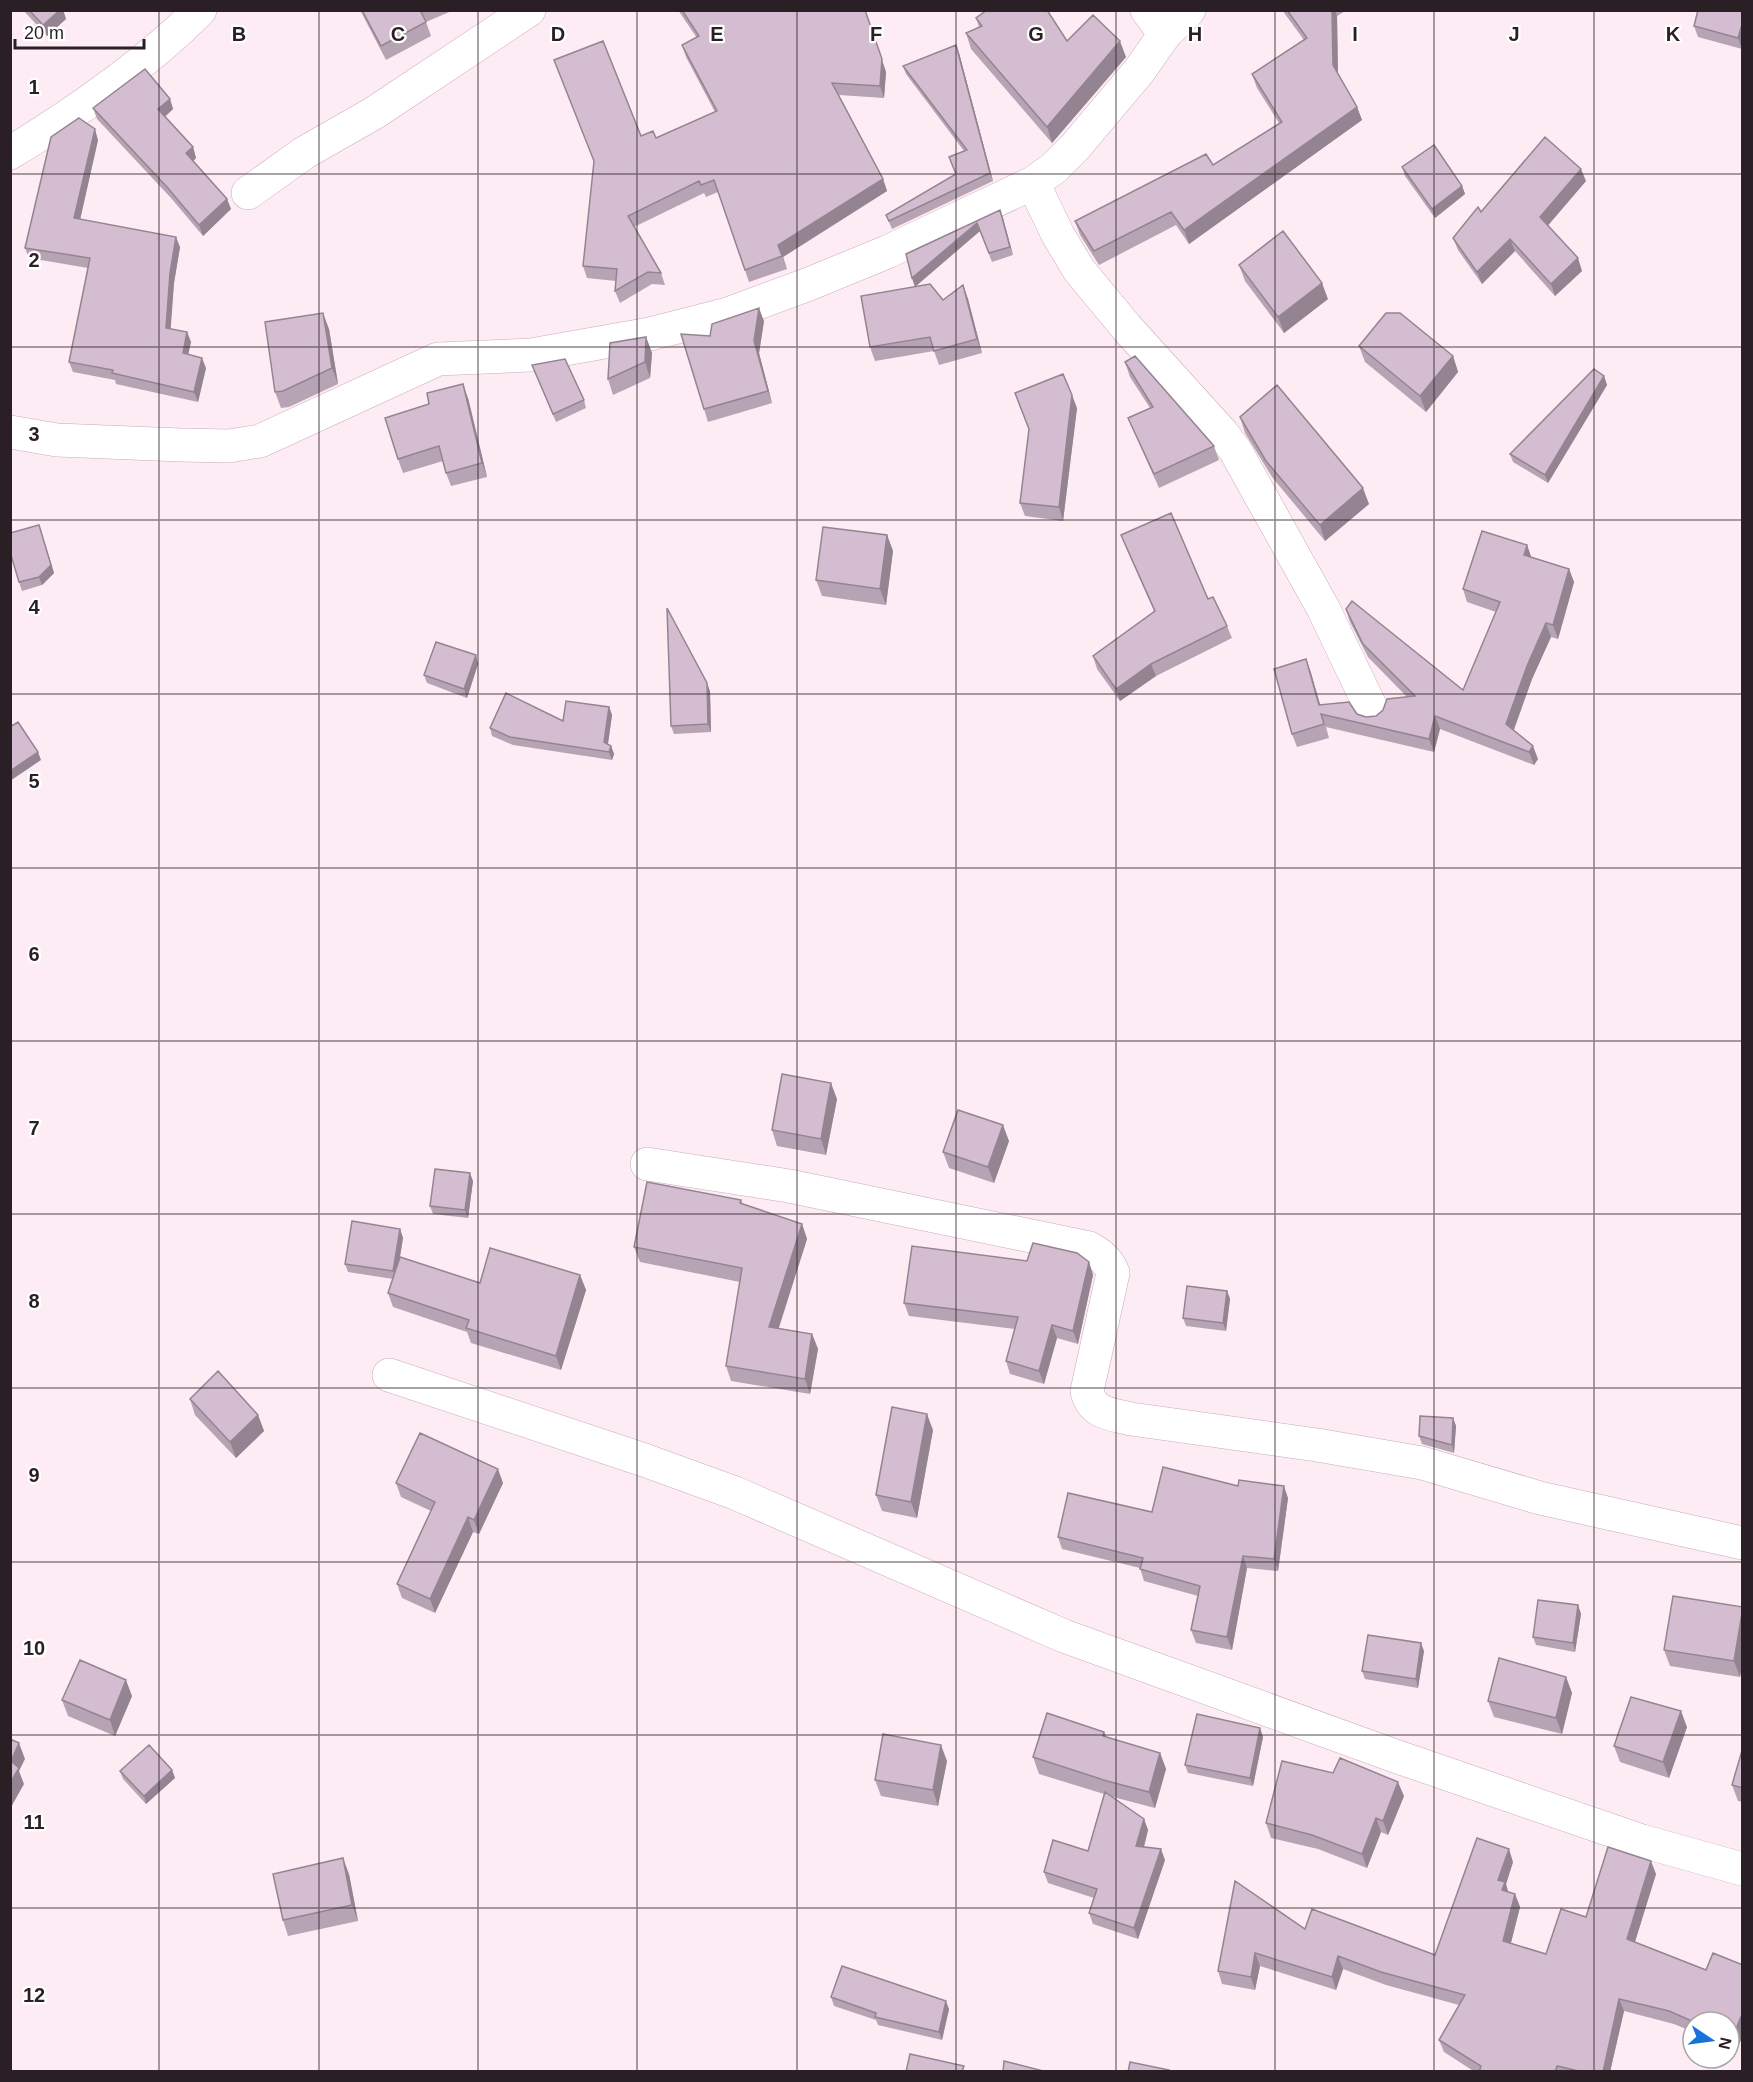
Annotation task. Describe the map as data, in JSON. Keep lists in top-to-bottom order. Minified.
{"scale_bar":"20 m","north":"right","grid":{"columns":["B","C","D","E","F","G","H","I","J","K"],"rows":["1","2","3","4","5","6","7","8","9","10","11","12"]}}
